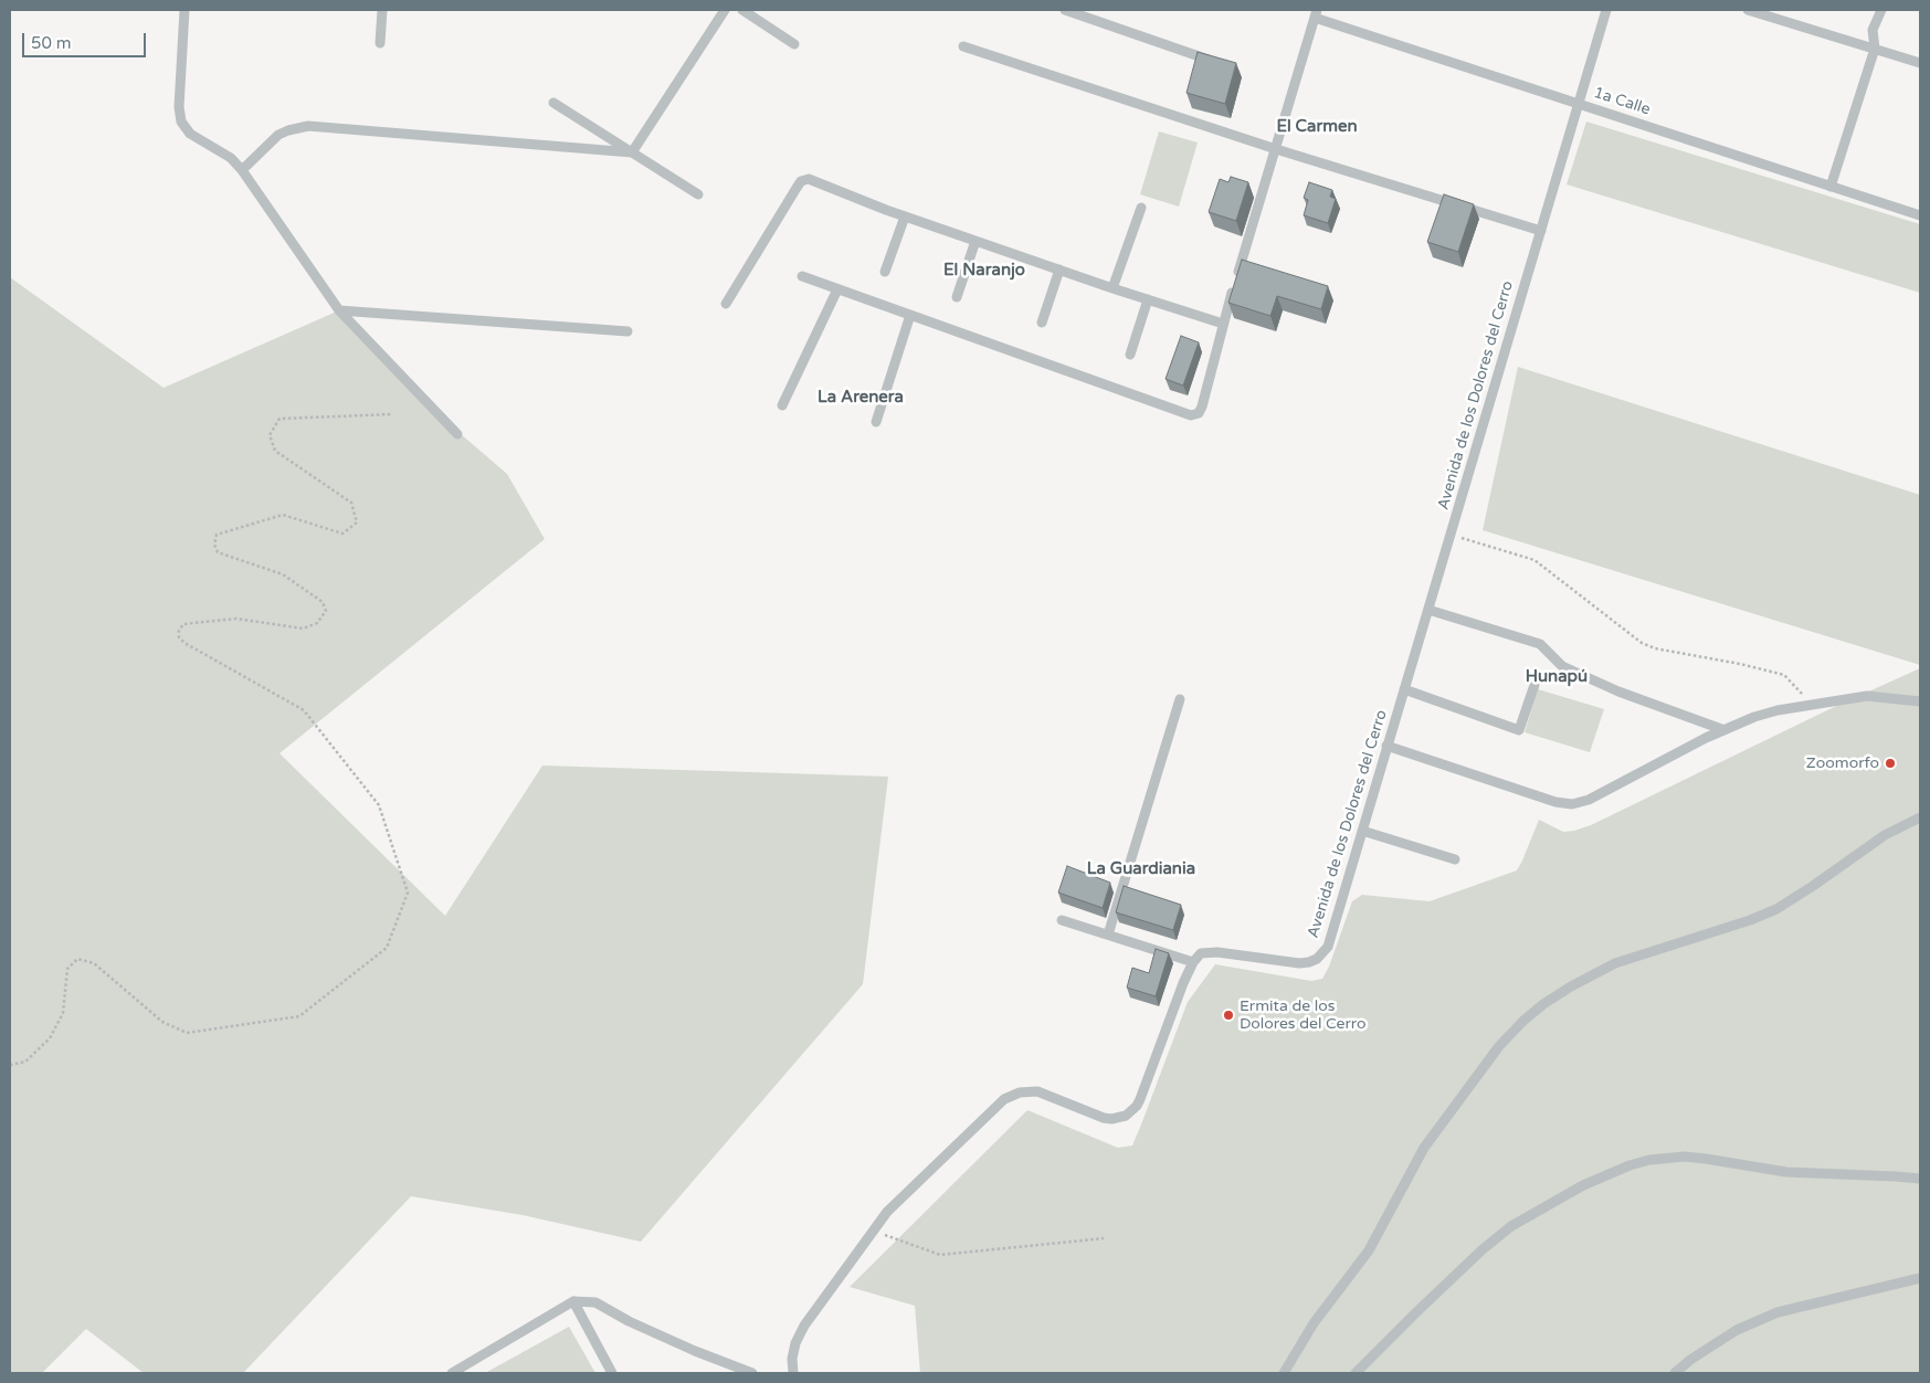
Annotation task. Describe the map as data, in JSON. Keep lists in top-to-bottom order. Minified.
{"streets":{"street":["1a Calle","Avenida de los Dolores del Cerro"]},"crossings":[["1a Calle","Avenida de los Dolores del Cerro"]],"districts":["El Carmen","El Naranjo","La Arenera","Hunapú","La Guardiania"],"places":["Zoomorfo","Ermita de los Dolores del Cerro"],"scale_bar":"50 m"}
